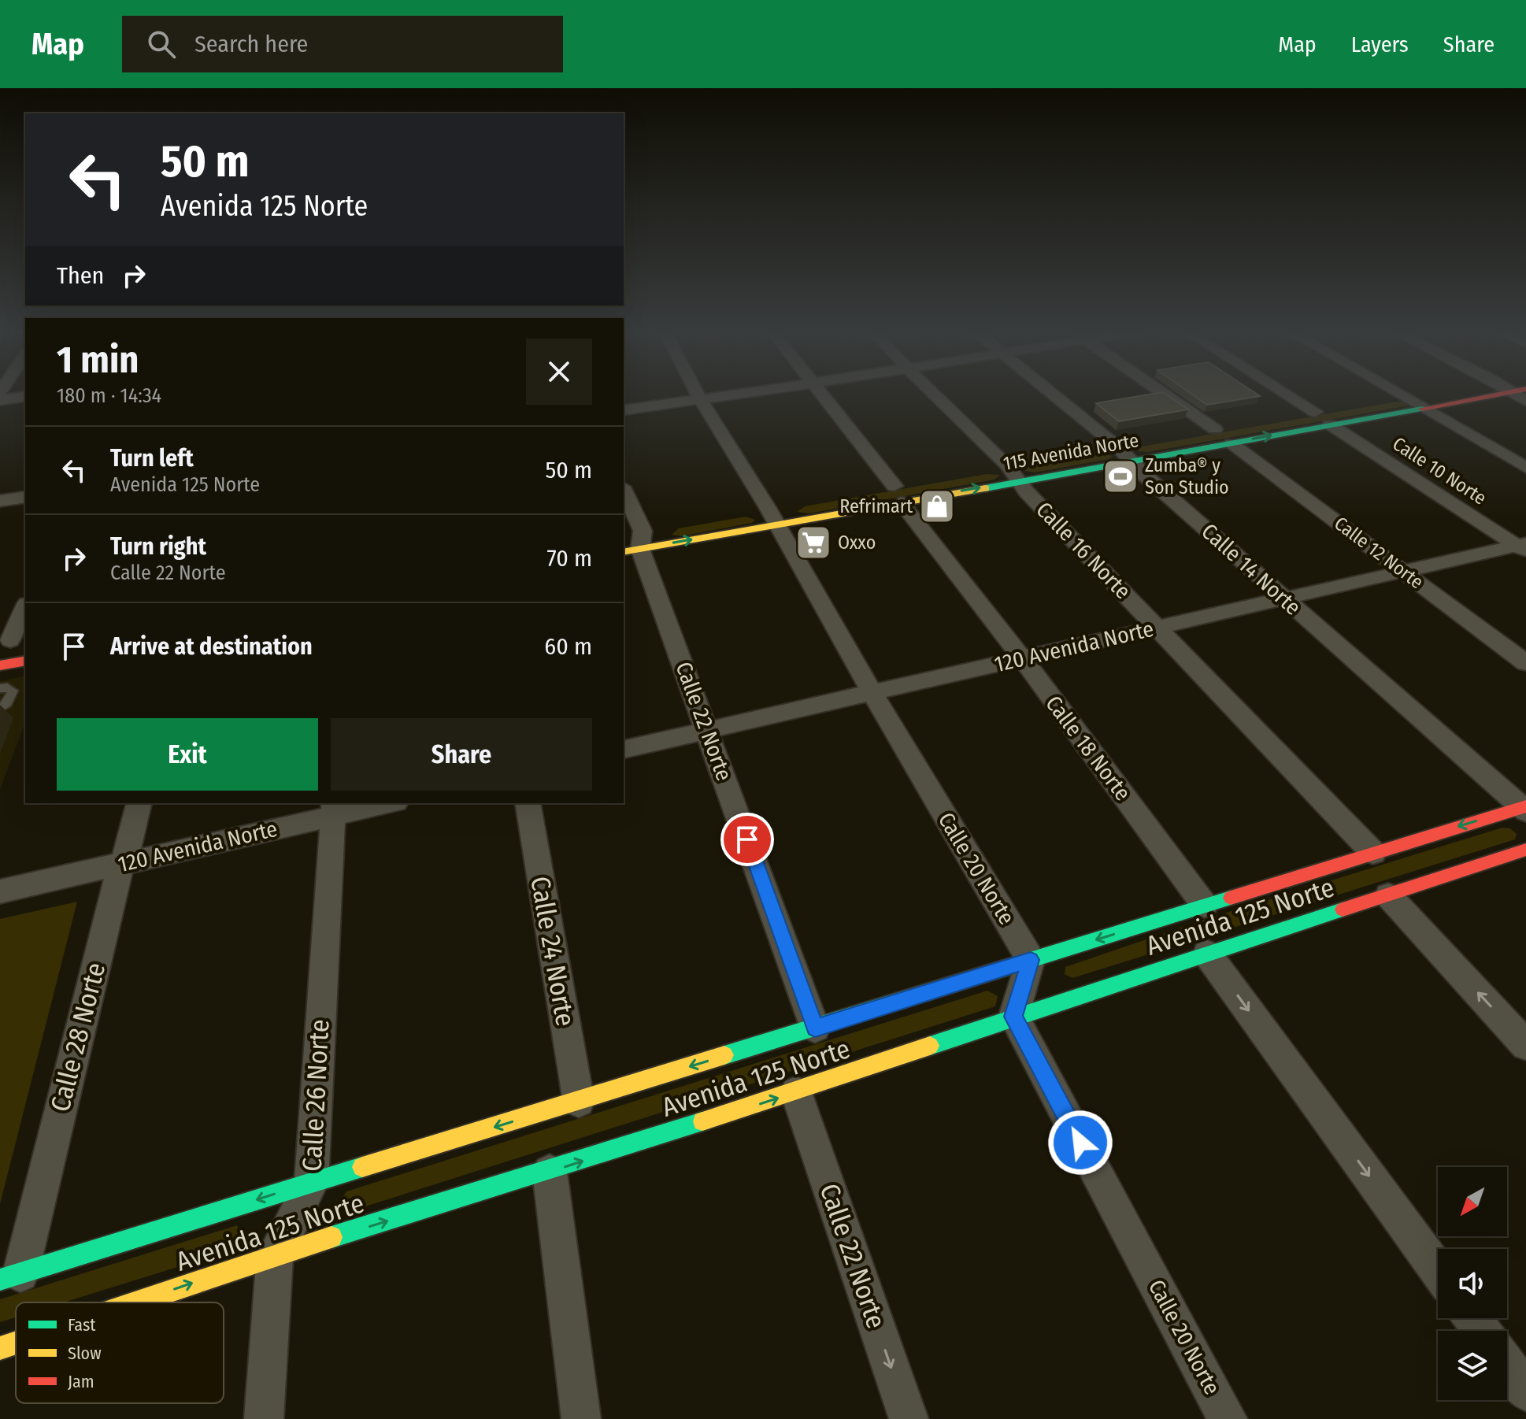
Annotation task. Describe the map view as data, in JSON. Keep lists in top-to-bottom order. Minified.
{"streets":{"main road":["115 Avenida Norte","Avenida 125 Norte"],"street":["Calle 10 Norte","Calle 16 Norte","Calle 12 Norte","Calle 14 Norte","120 Avenida Norte","Calle 22 Norte","Calle 18 Norte","Calle 20 Norte","Calle 24 Norte","Calle 28 Norte","Calle 26 Norte"]},"crossings":[["115 Avenida Norte","Calle 10 Norte"],["115 Avenida Norte","Calle 16 Norte"],["115 Avenida Norte","Calle 12 Norte"],["115 Avenida Norte","Calle 14 Norte"],["115 Avenida Norte","Calle 22 Norte"],["115 Avenida Norte","Calle 18 Norte"],["115 Avenida Norte","Calle 20 Norte"],["Calle 10 Norte","120 Avenida Norte"],["Calle 16 Norte","120 Avenida Norte"],["Calle 16 Norte","Avenida 125 Norte"],["Calle 12 Norte","120 Avenida Norte"],["Calle 14 Norte","120 Avenida Norte"],["Calle 14 Norte","Avenida 125 Norte"],["120 Avenida Norte","Calle 22 Norte"],["120 Avenida Norte","Calle 18 Norte"],["120 Avenida Norte","Calle 20 Norte"],["120 Avenida Norte","Calle 28 Norte"],["120 Avenida Norte","Calle 26 Norte"],["Calle 22 Norte","Avenida 125 Norte"],["Calle 18 Norte","Avenida 125 Norte"],["Calle 20 Norte","Avenida 125 Norte"],["Avenida 125 Norte","Calle 24 Norte"],["Avenida 125 Norte","Calle 28 Norte"],["Avenida 125 Norte","Calle 26 Norte"]],"one_way":["115 Avenida Norte","Calle 22 Norte"],"places":{"sports":["Zumba® y Son Studio"],"shop":["Refrimart"],"supermarket":["Oxxo"]},"legend":["Fast","Slow","Jam"],"north":"bottom left","page":{"header":"Map","search":"Search here","nav":["Map","Layers","Share"],"turn":["50 m","Avenida 125 Norte"],"then":"Then","heading":["1 min","180 m · 14:34"],"list":[{"name":"Turn left","note":"Avenida 125 Norte","value":"50 m"},{"name":"Turn right","note":"Calle 22 Norte","value":"70 m"},{"name":"Arrive at destination","value":"60 m"}],"buttons":["Exit","Share"]}}
